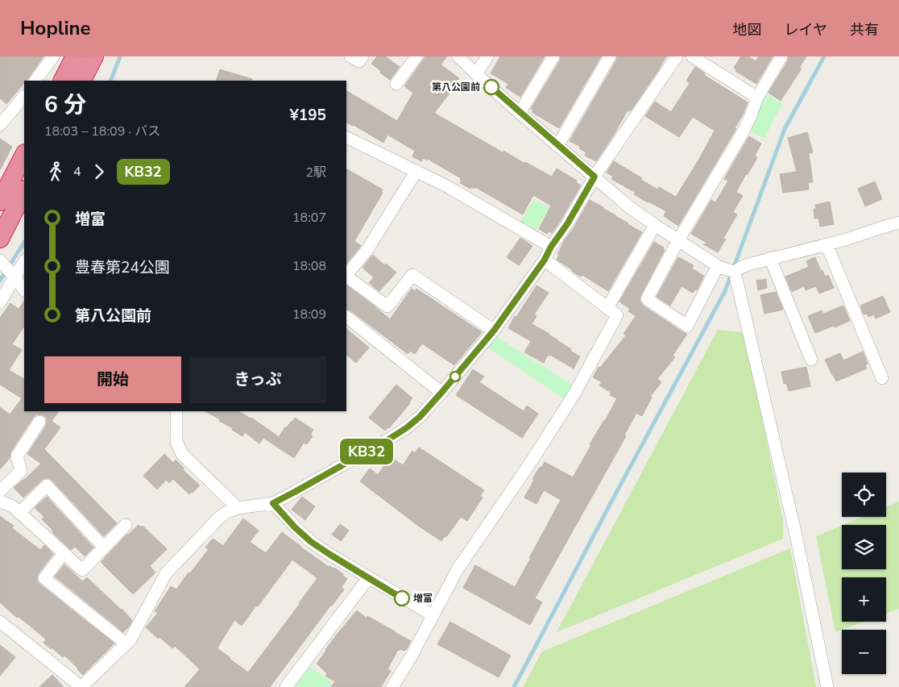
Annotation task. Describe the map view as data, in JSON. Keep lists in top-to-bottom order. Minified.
{"places":["第八公園前","増富"],"lines":["bus line KB32"],"page":{"header":"Hopline","nav":["地図","レイヤ","共有"],"on_map":"KB32","heading":["6 分","18:03 – 18:09 · バス","¥195"],"legs":["4","KB32","2駅"],"list":[{"name":"増富","value":"18:07"},{"name":"豊春第24公園","value":"18:08"},{"name":"第八公園前","value":"18:09"}],"buttons":["開始","きっぷ"],"map_buttons":["+","−"]}}
